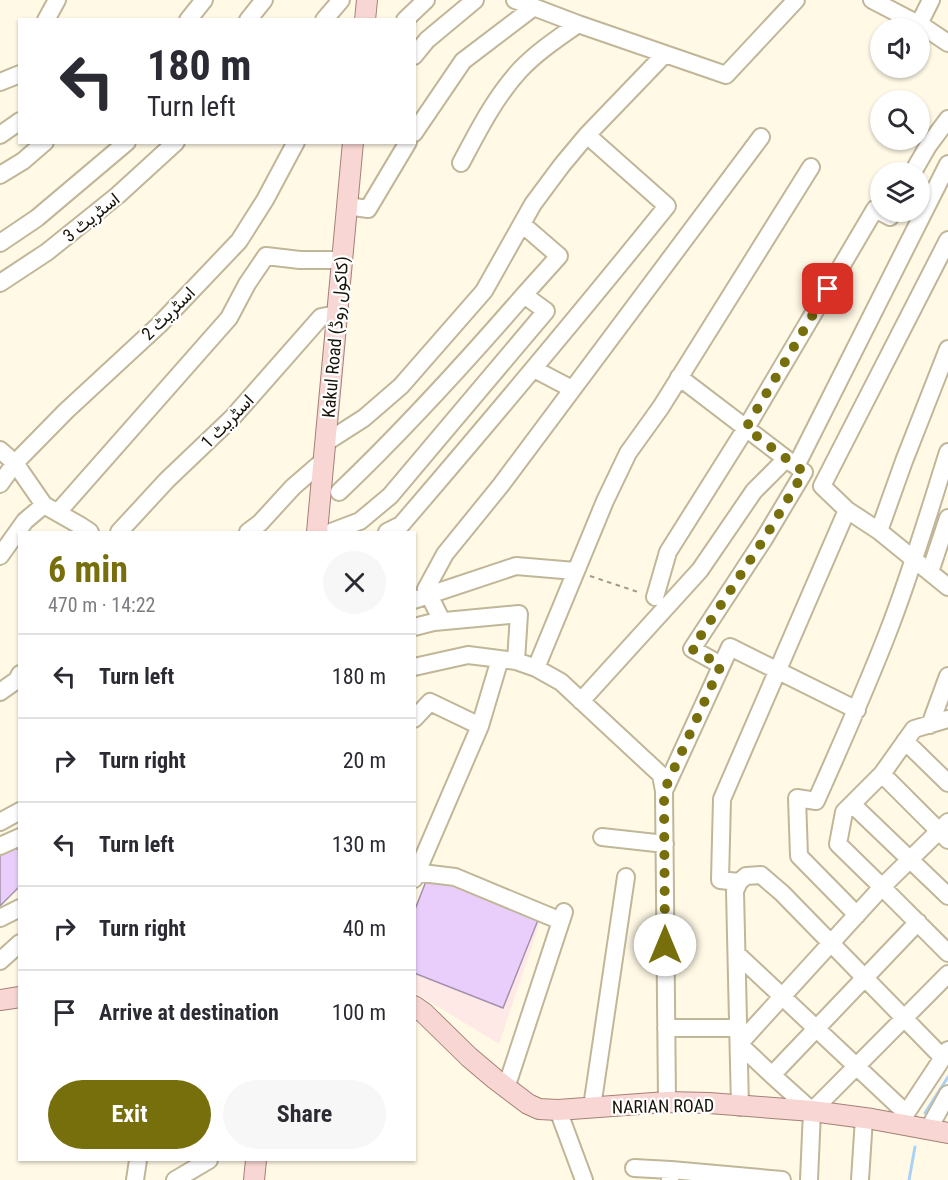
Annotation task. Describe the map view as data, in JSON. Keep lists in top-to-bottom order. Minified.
{"streets":{"main road":["Kakul Road (کاکول روڈ)","NARIAN ROAD"],"street":["اسٹریٹ 3","اسٹریٹ 2","اسٹریٹ 1"]},"crossings":[["Kakul Road (کاکول روڈ)","اسٹریٹ 1"]],"page":{"turn":["180 m","Turn left"],"heading":["6 min","470 m · 14:22"],"list":[{"name":"Turn left","value":"180 m"},{"name":"Turn right","value":"20 m"},{"name":"Turn left","value":"130 m"},{"name":"Turn right","value":"40 m"},{"name":"Arrive at destination","value":"100 m"}],"buttons":["Exit","Share"]}}
